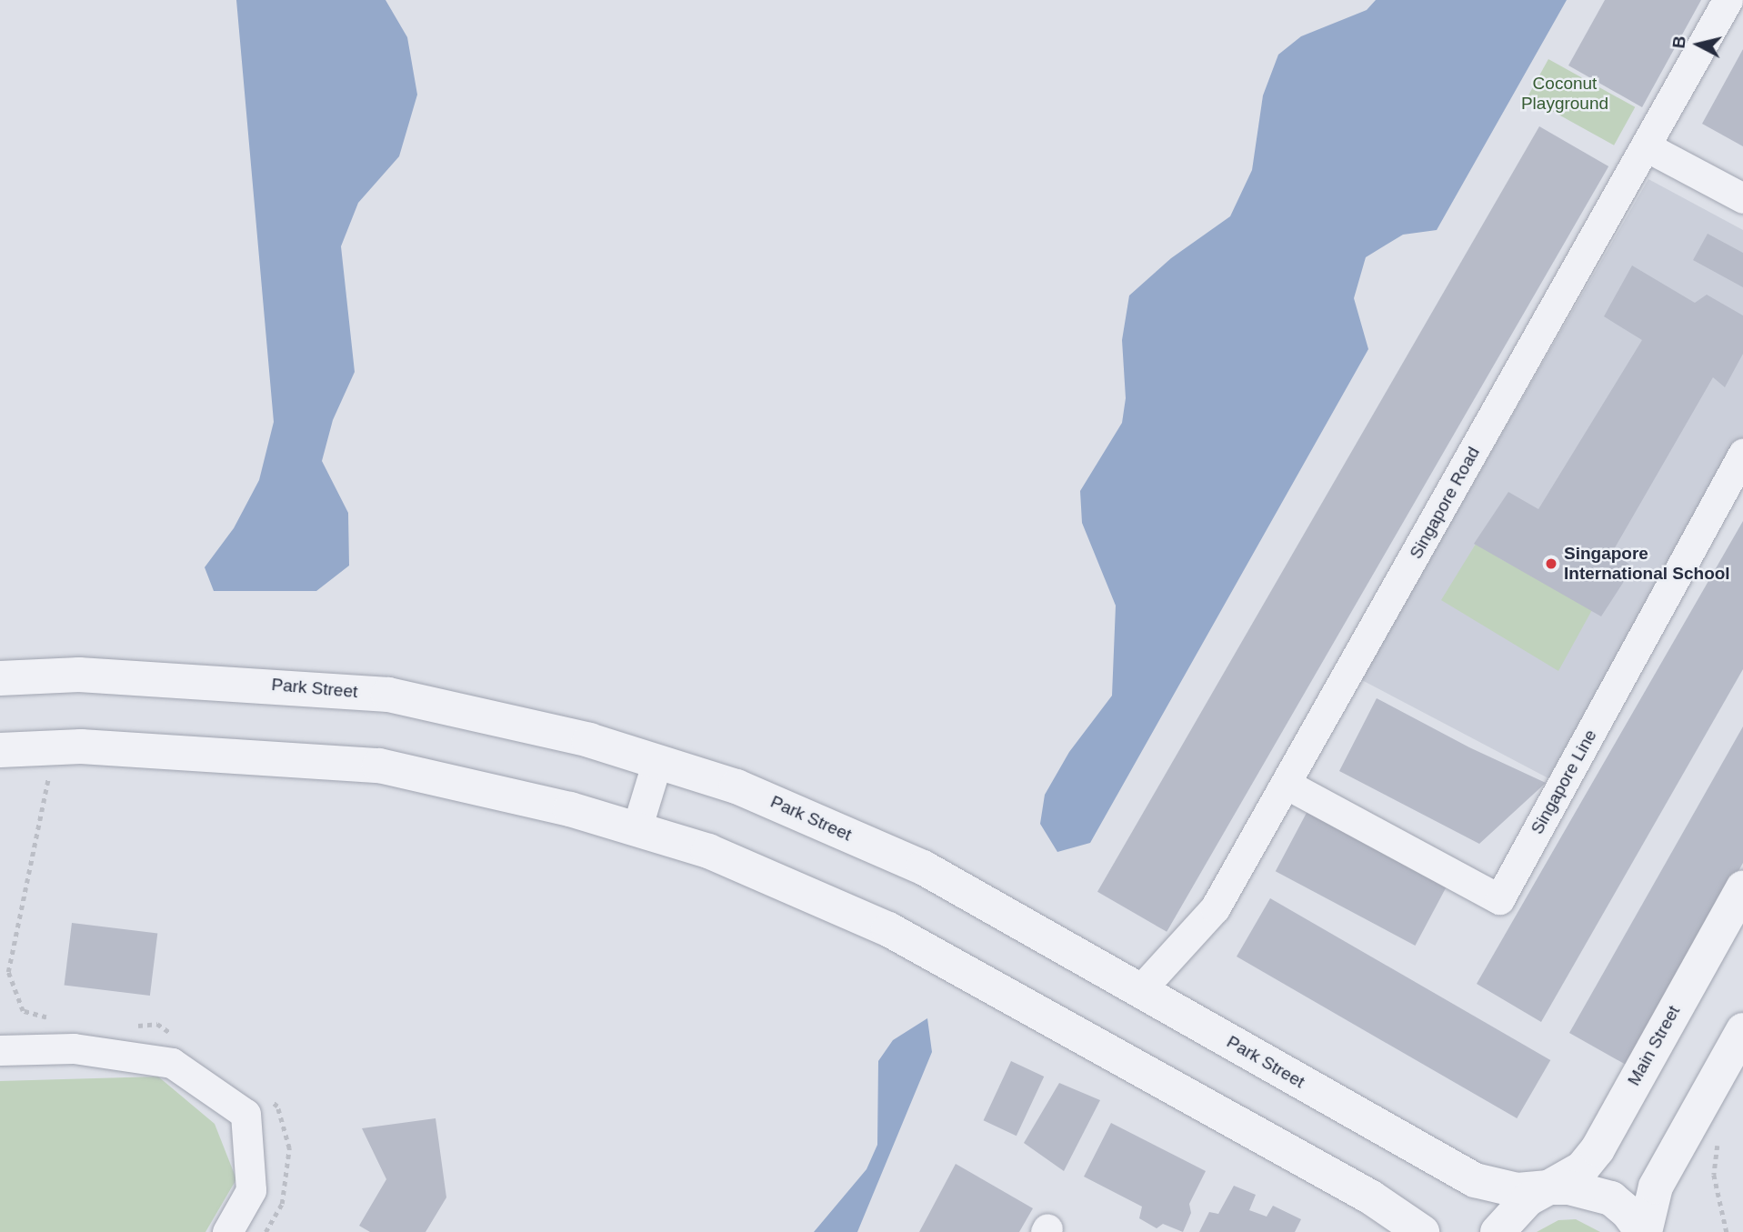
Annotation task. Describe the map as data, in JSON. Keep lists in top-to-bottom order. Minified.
{"streets":{"street":["Singapore Road","Park Street","Singapore Line","Main Street"]},"crossings":[["Singapore Road","Park Street"],["Singapore Road","Singapore Line"],["Park Street","Main Street"]],"parks":["Coconut Playground"],"places":["Singapore International School"],"north":"left"}
